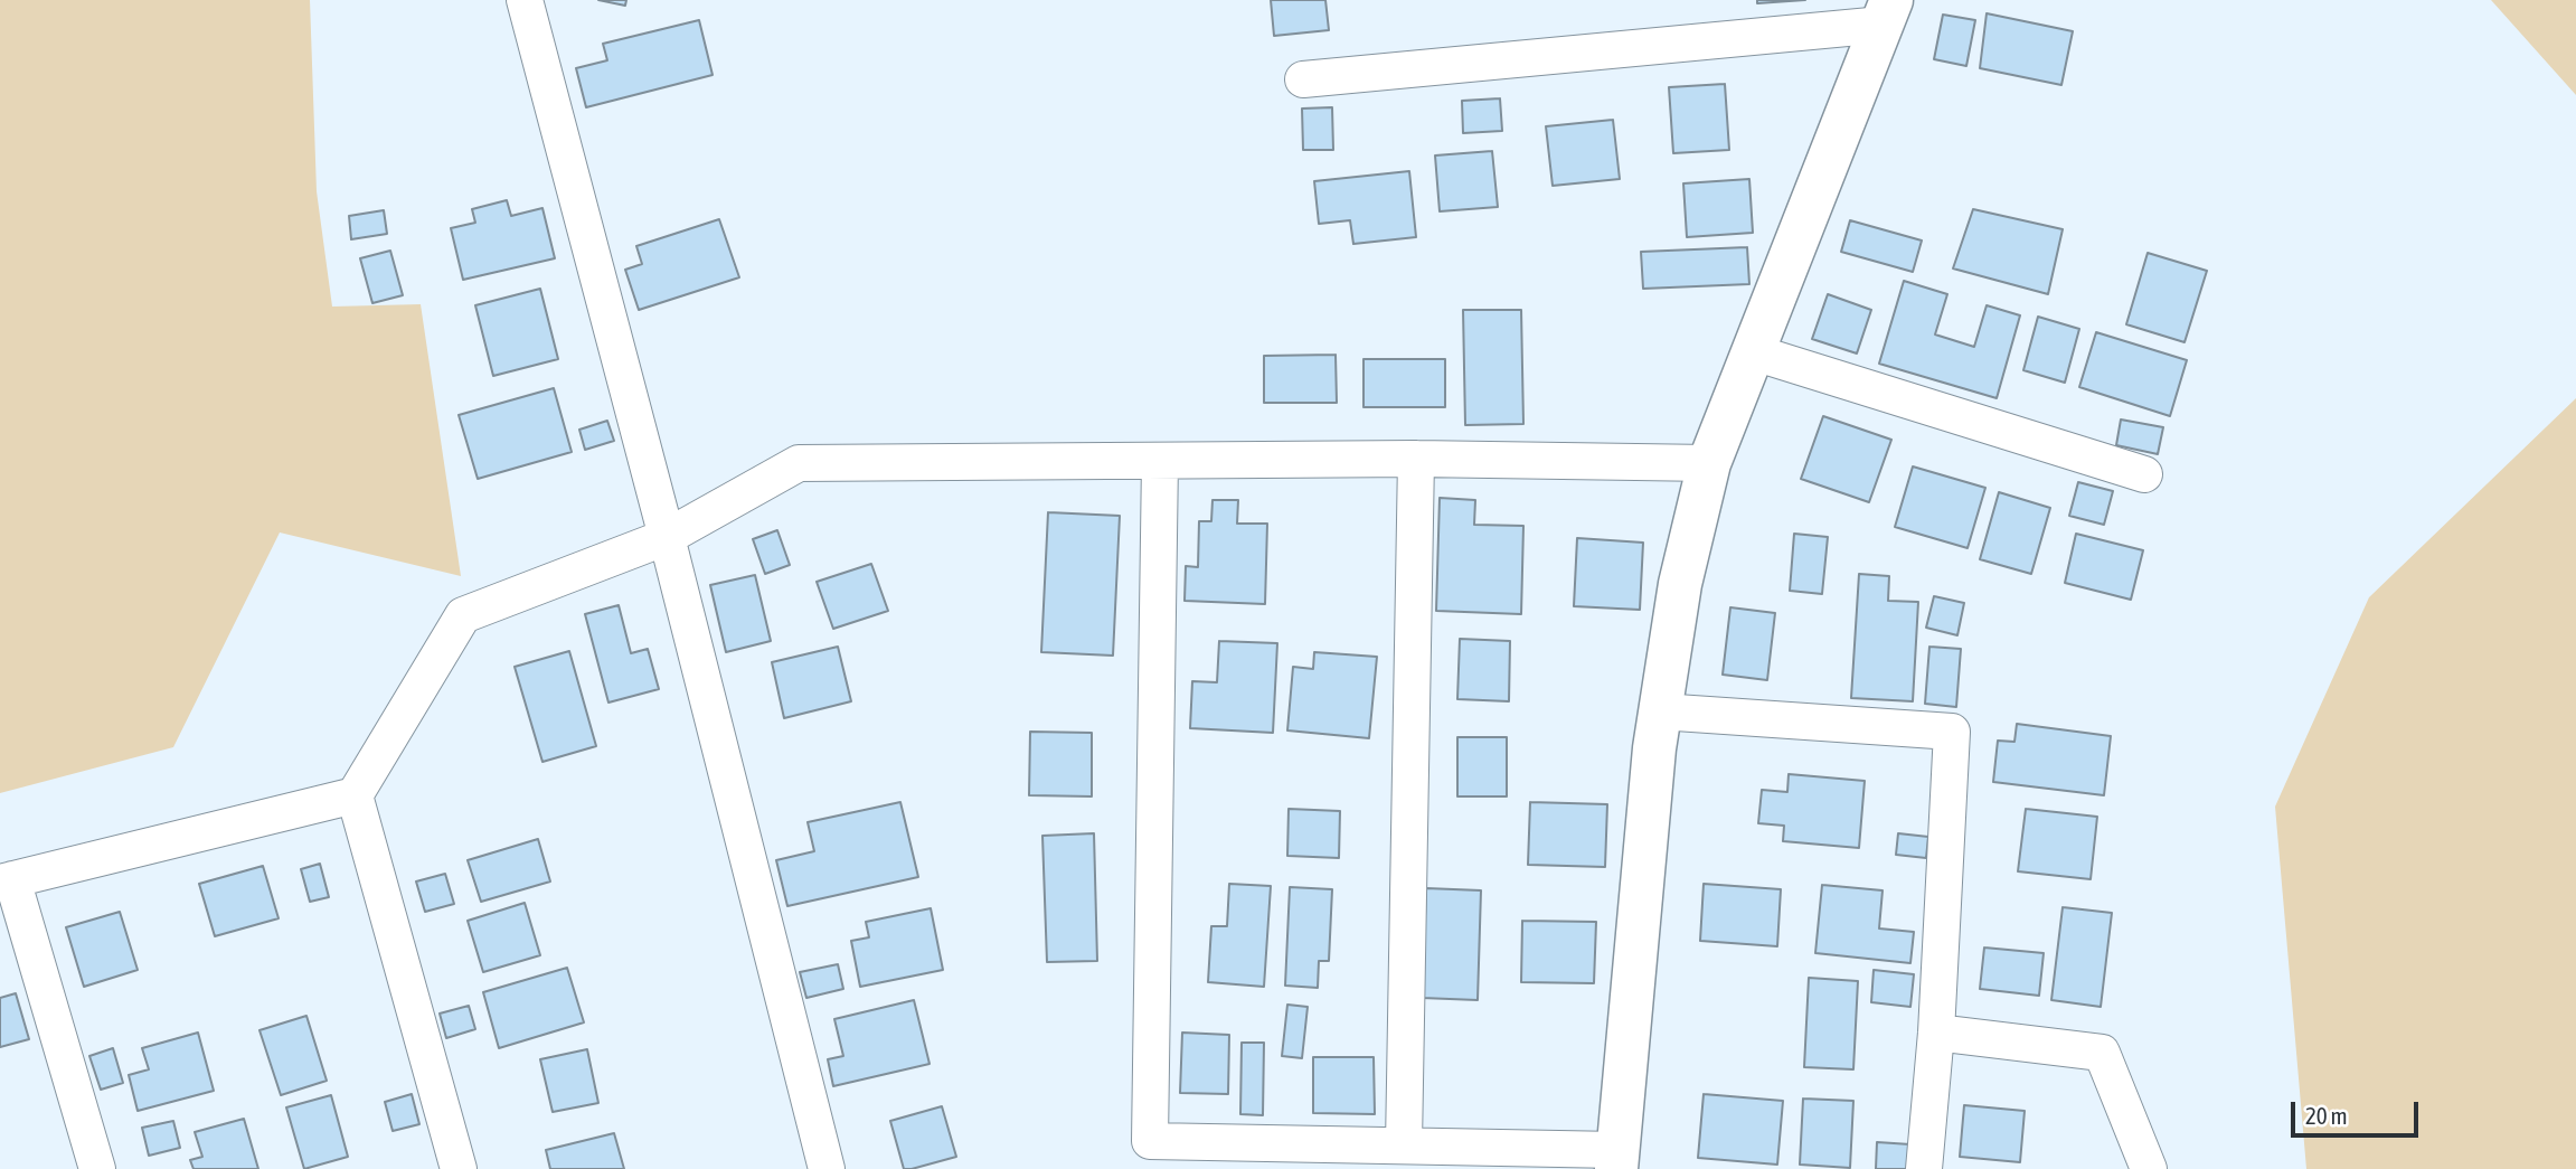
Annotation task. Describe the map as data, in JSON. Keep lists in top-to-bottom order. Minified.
{"scale_bar":"20 m"}
